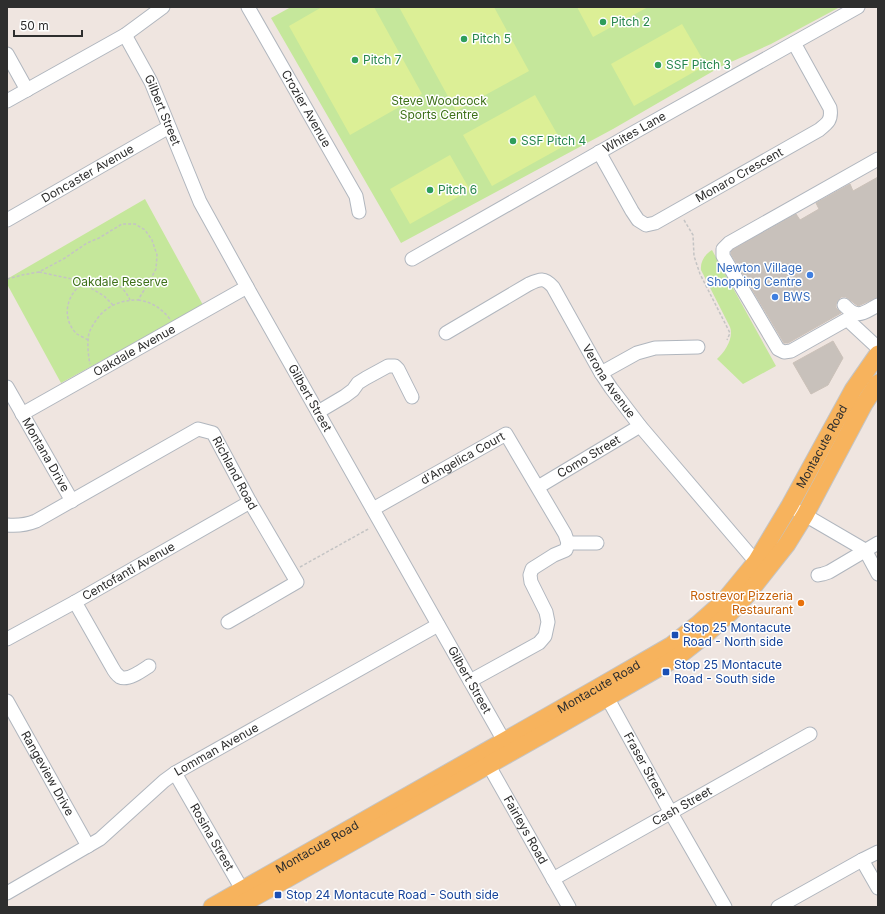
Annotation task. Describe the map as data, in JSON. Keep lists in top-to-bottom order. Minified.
{"streets":{"main road":["Montacute Road"],"street":["Crozier Avenue","Gilbert Street","Whites Lane","Doncaster Avenue","Monaro Crescent","Oakdale Avenue","Verona Avenue","Montana Drive","Como Street","d'Angelica Court","Richland Road","Centofanti Avenue","Lomman Avenue","Fraser Street","Rangeview Drive","Cash Street","Fairleys Road","Rosina Street"]},"crossings":[["Gilbert Street","Doncaster Avenue"],["Gilbert Street","Oakdale Avenue"],["Gilbert Street","Montacute Road"],["Gilbert Street","d'Angelica Court"],["Gilbert Street","Lomman Avenue"],["Whites Lane","Monaro Crescent"],["Oakdale Avenue","Montana Drive"],["Verona Avenue","Montacute Road"],["Verona Avenue","Como Street"],["Montacute Road","Fraser Street"],["Montacute Road","Fairleys Road"],["Montacute Road","Rosina Street"],["Montana Drive","Richland Road"],["Como Street","d'Angelica Court"],["Richland Road","Centofanti Avenue"],["Lomman Avenue","Rangeview Drive"],["Lomman Avenue","Rosina Street"],["Fraser Street","Cash Street"],["Cash Street","Fairleys Road"]],"parks":["Steve Woodcock Sports Centre","Oakdale Reserve"],"places":{"other":["Pitch 2","Pitch 5","Pitch 7","SSF Pitch 3","SSF Pitch 4","Pitch 6","Newton Village Shopping Centre","BWS","Rostrevor Pizzeria Restaurant"],"transit":["Stop 25 Montacute Road - North side","Stop 25 Montacute Road - South side","Stop 24 Montacute Road - South side"]},"scale_bar":"50 m"}
